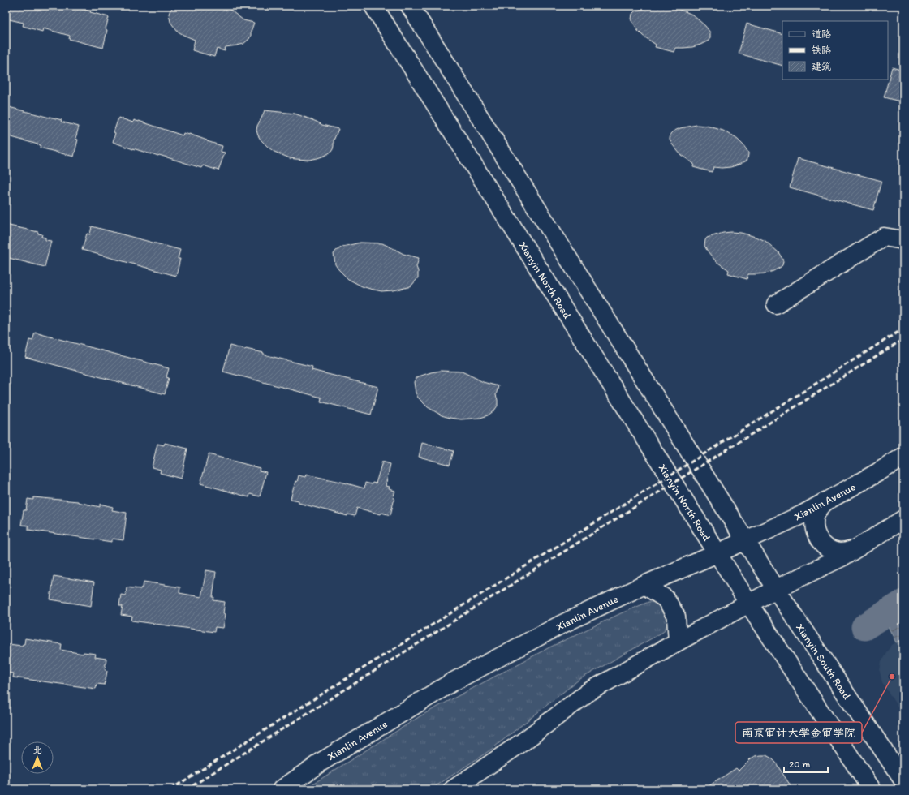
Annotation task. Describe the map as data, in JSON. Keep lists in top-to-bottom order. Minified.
{"streets":{"main road":["Xianyin North Road","Xianlin Avenue","Xianyin South Road"]},"crossings":[["Xianyin North Road","Xianlin Avenue"],["Xianlin Avenue","Xianyin South Road"]],"places":["南京审计大学金审学院"],"legend":["道路","铁路","建筑"],"scale_bar":"20 m","north":"top"}
